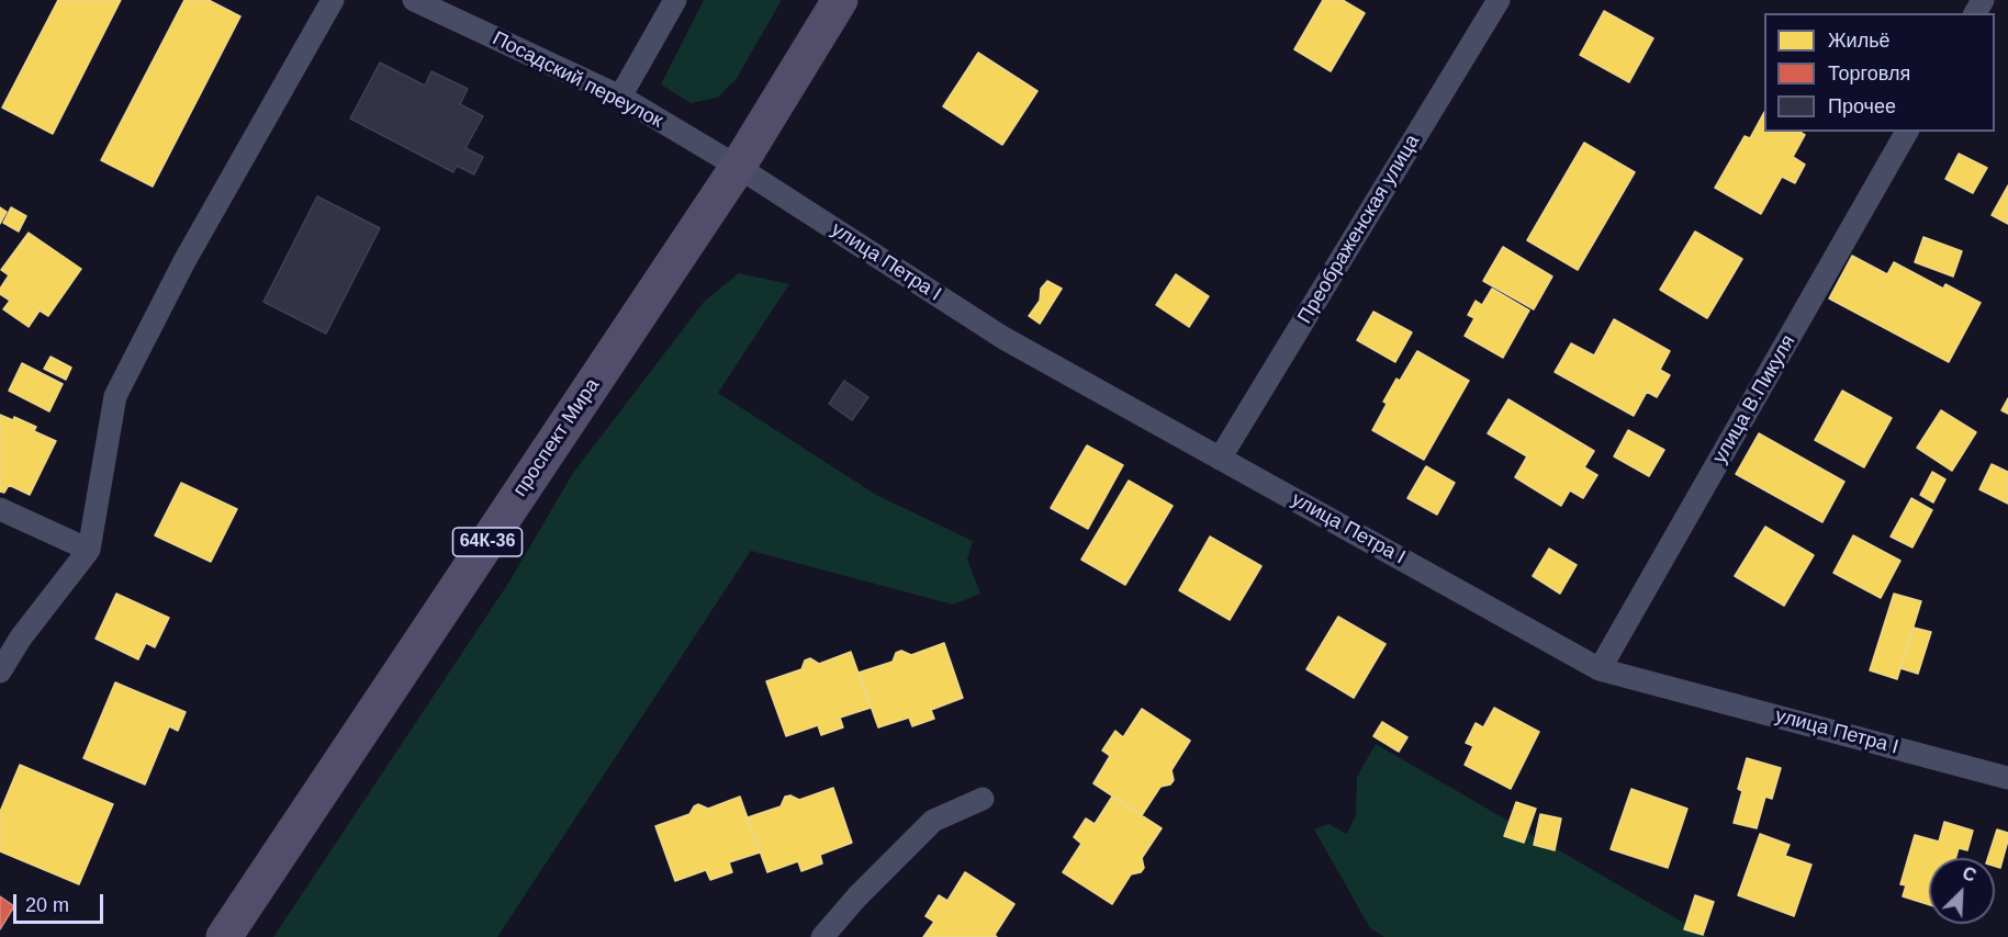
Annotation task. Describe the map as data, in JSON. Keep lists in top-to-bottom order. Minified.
{"streets":{"main road":["проспект Мира","64К-36"],"street":["Посадский переулок","Преображенская улица","улица Петра I","улица В.Пикуля"]},"crossings":[["Посадский переулок","улица Петра I"],["Посадский переулок","проспект Мира"],["Преображенская улица","улица Петра I"],["улица Петра I","улица В.Пикуля"],["улица Петра I","проспект Мира"]],"legend":["Жильё","Торговля","Прочее"],"scale_bar":"20 m","north":"top right"}
